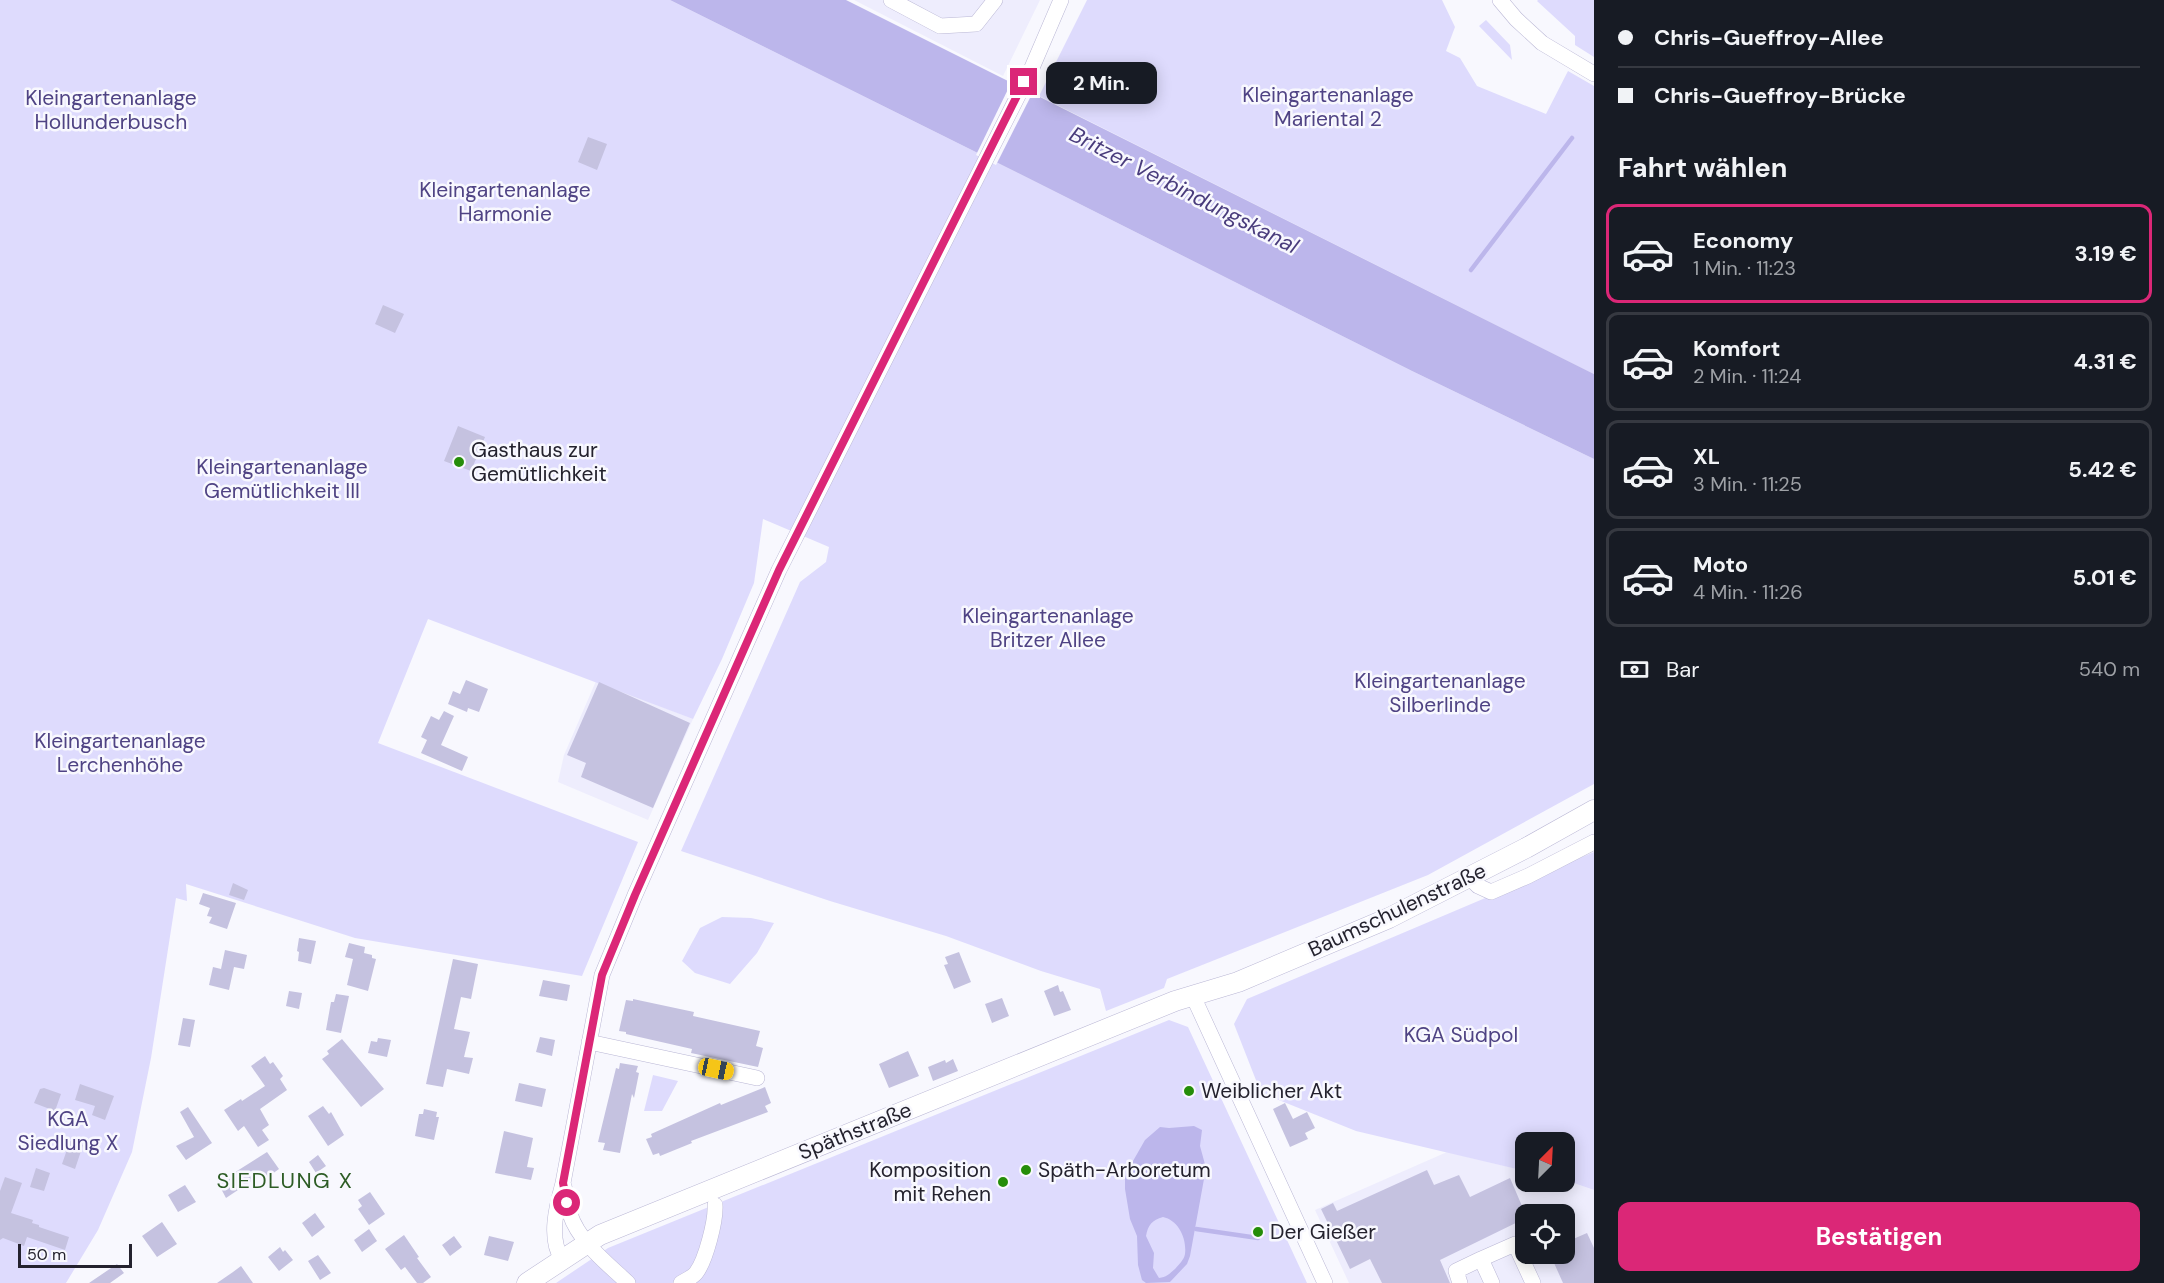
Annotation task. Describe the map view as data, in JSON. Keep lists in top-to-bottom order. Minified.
{"streets":{"main road":["Baumschulenstraße","Späthstraße"]},"crossings":[["Baumschulenstraße","Späthstraße"]],"districts":["SIEDLUNG X"],"water":["Britzer Verbindungskanal"],"parks":["Kleingartenanlage Mariental 2","Kleingartenanlage Hollunderbusch","Kleingartenanlage Harmonie","Kleingartenanlage Gemütlichkeit III","Kleingartenanlage Britzer Allee","Kleingartenanlage Silberlinde","Kleingartenanlage Lerchenhöhe","KGA Südpol","KGA Siedlung X"],"places":["Gasthaus zur Gemütlichkeit","Weiblicher Akt","Späth-Arboretum","Komposition mit Rehen","Der Gießer"],"scale_bar":"50 m","north":"top right","page":{"banner":["Chris-Gueffroy-Allee","Chris-Gueffroy-Brücke"],"bubble":"2 Min.","heading":"Fahrt wählen","list":[{"name":"Economy","note":"1 Min. · 11:23","value":"3.19 €"},{"name":"Komfort","note":"2 Min. · 11:24","value":"4.31 €"},{"name":"XL","note":"3 Min. · 11:25","value":"5.42 €"},{"name":"Moto","note":"4 Min. · 11:26","value":"5.01 €"}],"pay":["Bar","540 m"],"buttons":"Bestätigen","scale":"50 m"}}
